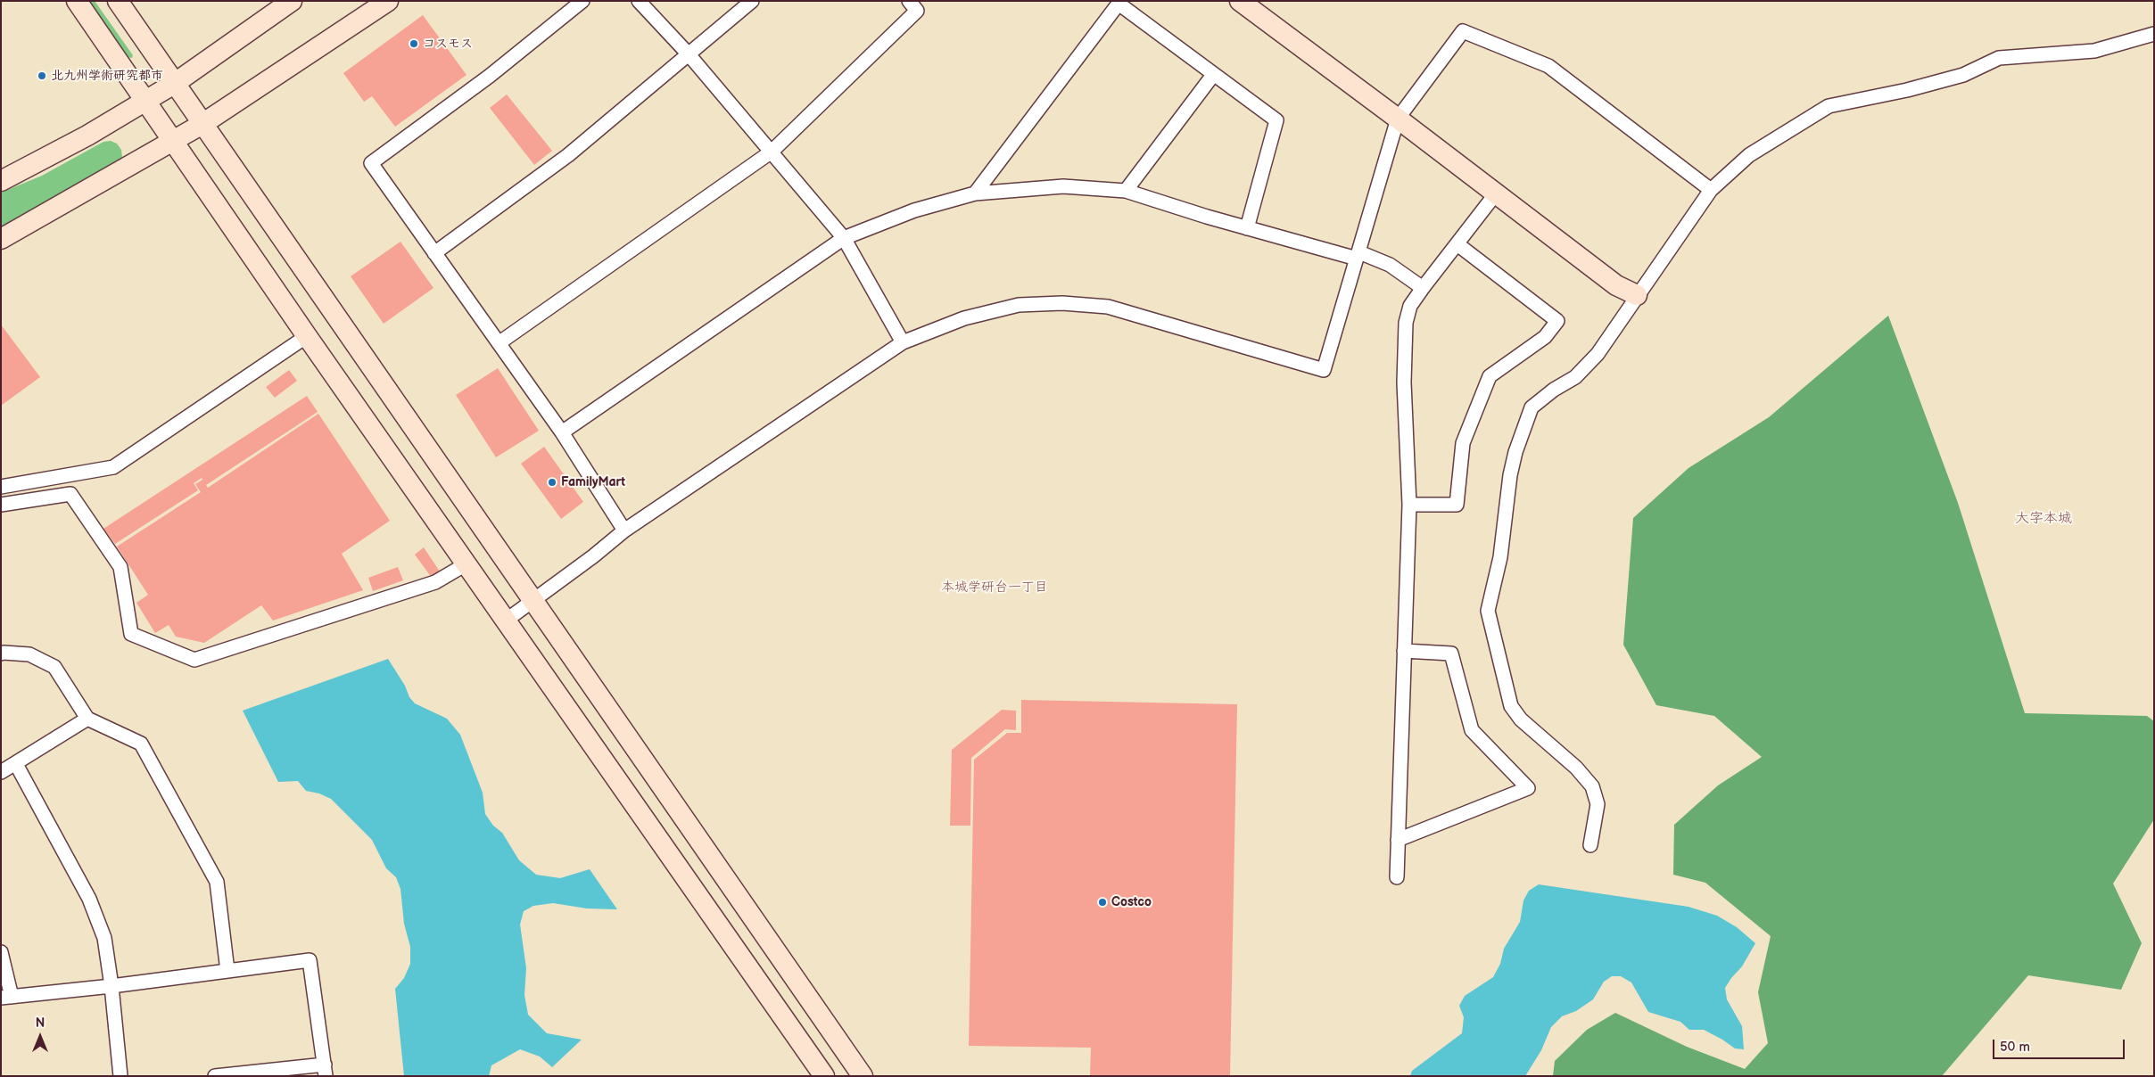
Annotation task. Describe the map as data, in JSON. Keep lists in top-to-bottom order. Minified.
{"districts":["大字本城","本城学研台一丁目"],"places":["コスモス","北九州学術研究都市","FamilyMart","Costco"],"scale_bar":"50 m","north":"top"}
